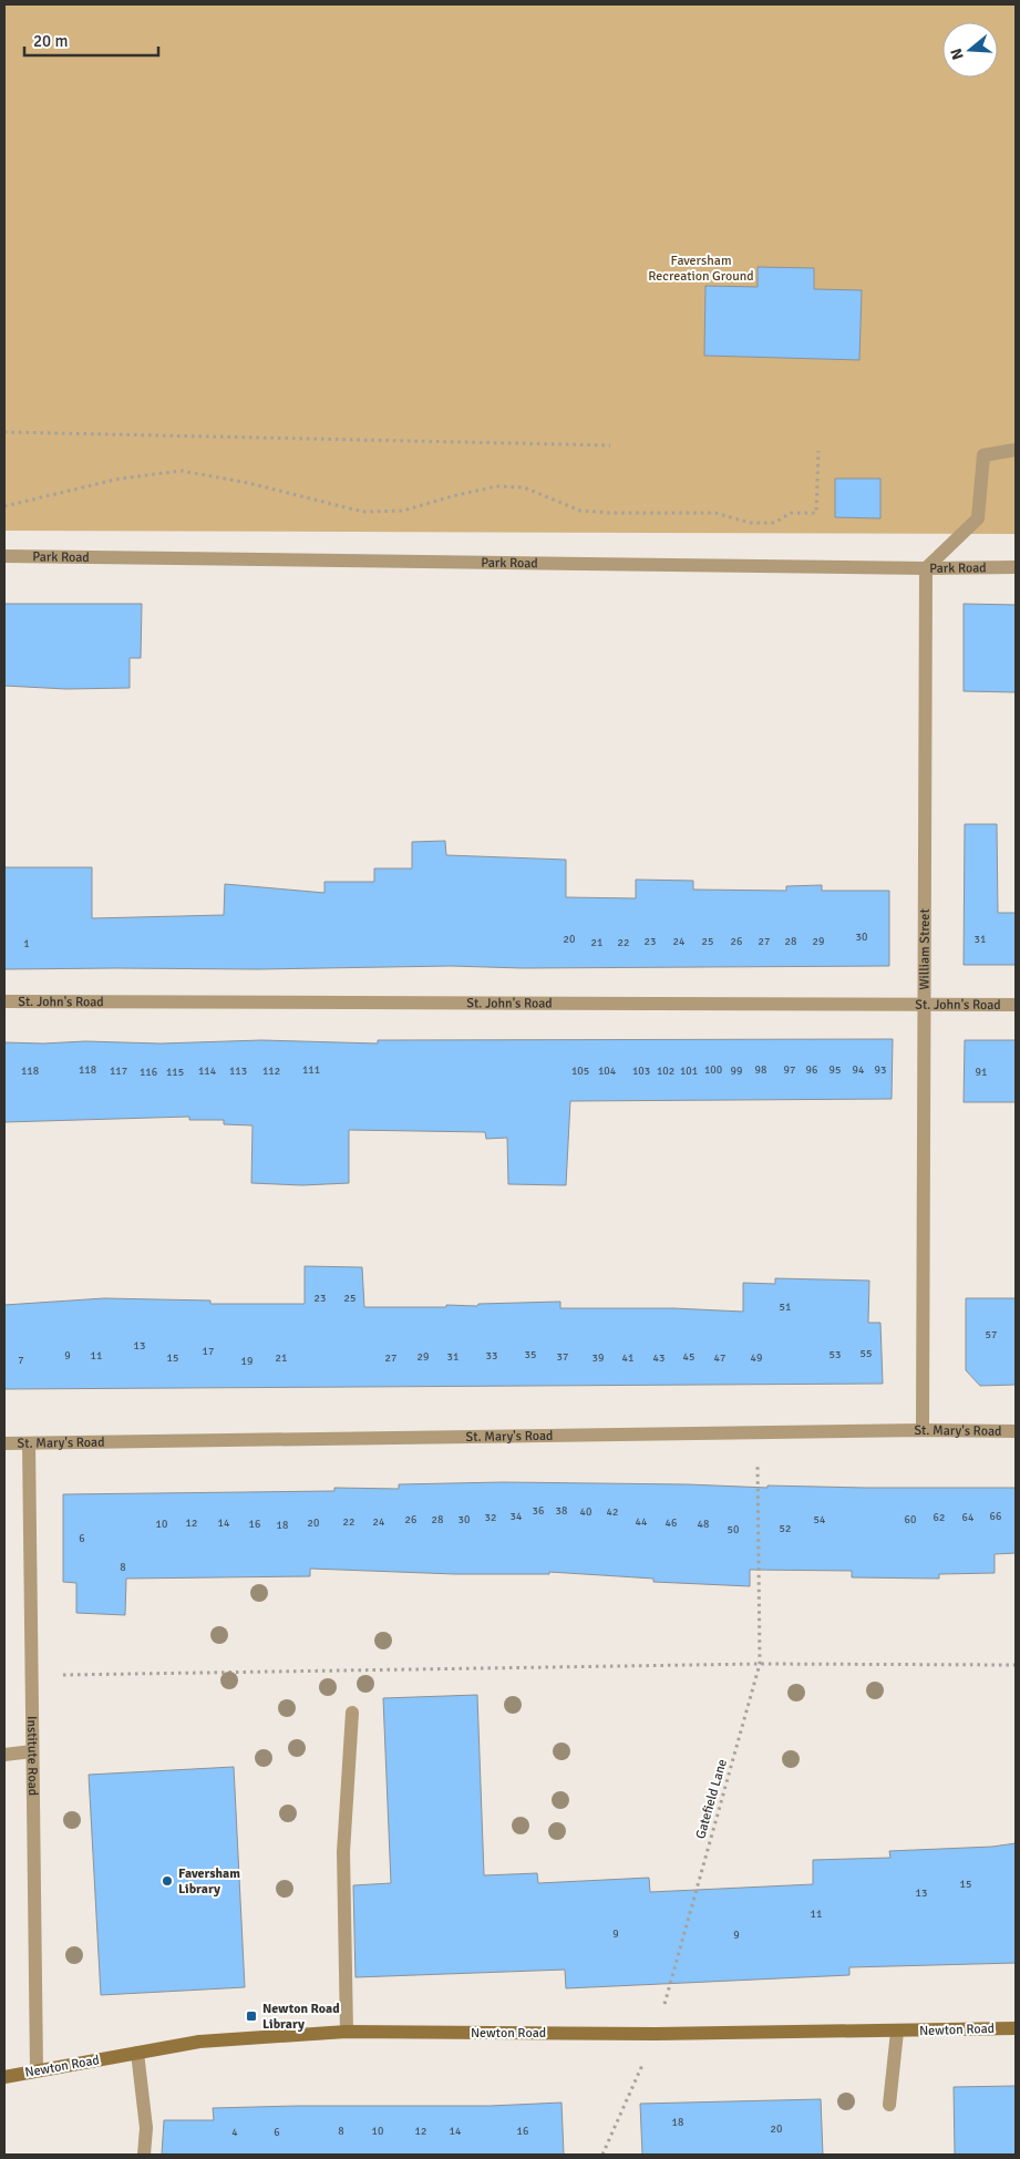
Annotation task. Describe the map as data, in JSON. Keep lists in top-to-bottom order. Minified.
{"streets":{"main road":["Newton Road"],"street":["Park Road","William Street","St. John's Road","St. Mary's Road","Institute Road"],"path":["Gatefield Lane"]},"crossings":[["Park Road","William Street"],["William Street","St. John's Road"],["William Street","St. Mary's Road"],["St. Mary's Road","Institute Road"],["St. Mary's Road","Gatefield Lane"],["Institute Road","Newton Road"],["Gatefield Lane","Newton Road"]],"parks":["Faversham Recreation Ground"],"places":{"other":["Faversham Library"],"transit":["Newton Road Library"]},"house_numbers":["30","20","31","23","24","25","26","27","28","29","21","22","1","118","111","100","98","97","96","95","94","93","118","117","114","113","112","105","104","103","102","101","99","116","115","91","23","25","51","57","13","17","55","35","53","9","11","33","29","31","37","45","15","21","27","39","41","43","47","49","7","19","36","38","40","42","34","66","32","62","64","26","28","30","54","60","22","24","44","12","14","20","46","10","16","48","18","52","50","6","8","15","13","11","9","9","18","20","8","10","12","14","16","4","6"],"scale_bar":"20 m","north":"left"}
